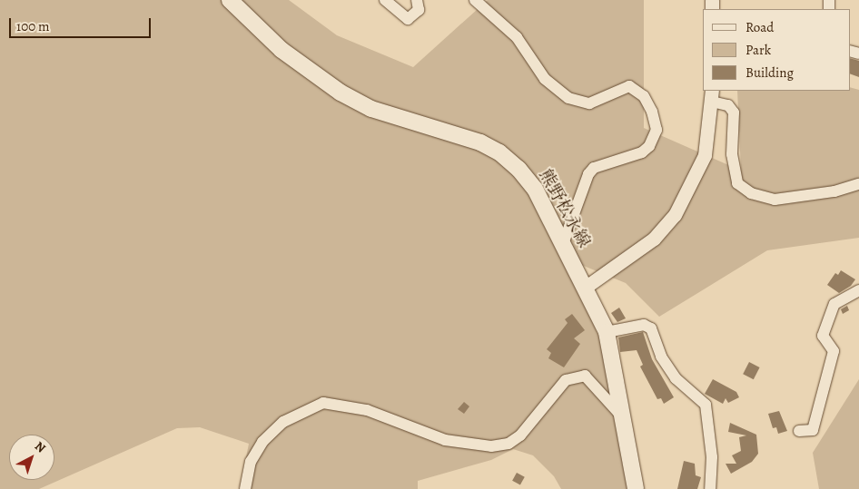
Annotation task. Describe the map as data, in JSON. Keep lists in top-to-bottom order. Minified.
{"streets":{"main road":["熊野松永線"]},"legend":["Road","Park","Building"],"scale_bar":"100 m","north":"top right"}
